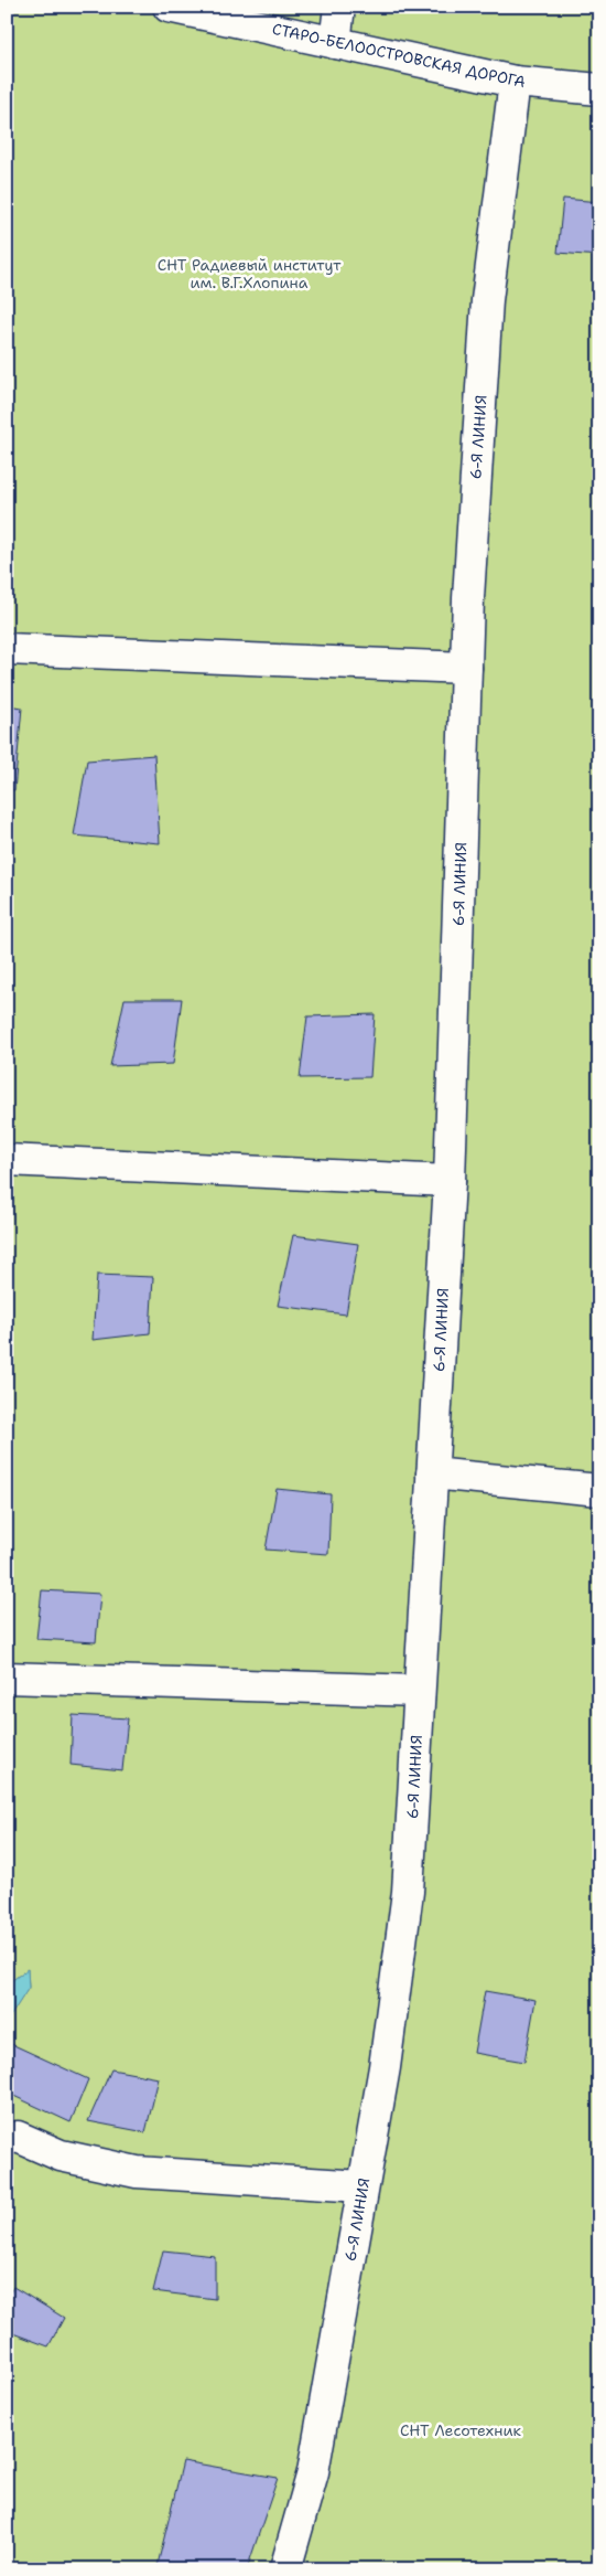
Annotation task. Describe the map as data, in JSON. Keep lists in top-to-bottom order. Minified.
{"streets":{"street":["СТАРО-БЕЛООСТРОВСКАЯ ДОРОГА","6-Я ЛИНИЯ"]},"crossings":[["СТАРО-БЕЛООСТРОВСКАЯ ДОРОГА","6-Я ЛИНИЯ"]],"parks":["СНТ Радиевый институт им. В.Г.Хлопина","СНТ Лесотехник"]}
